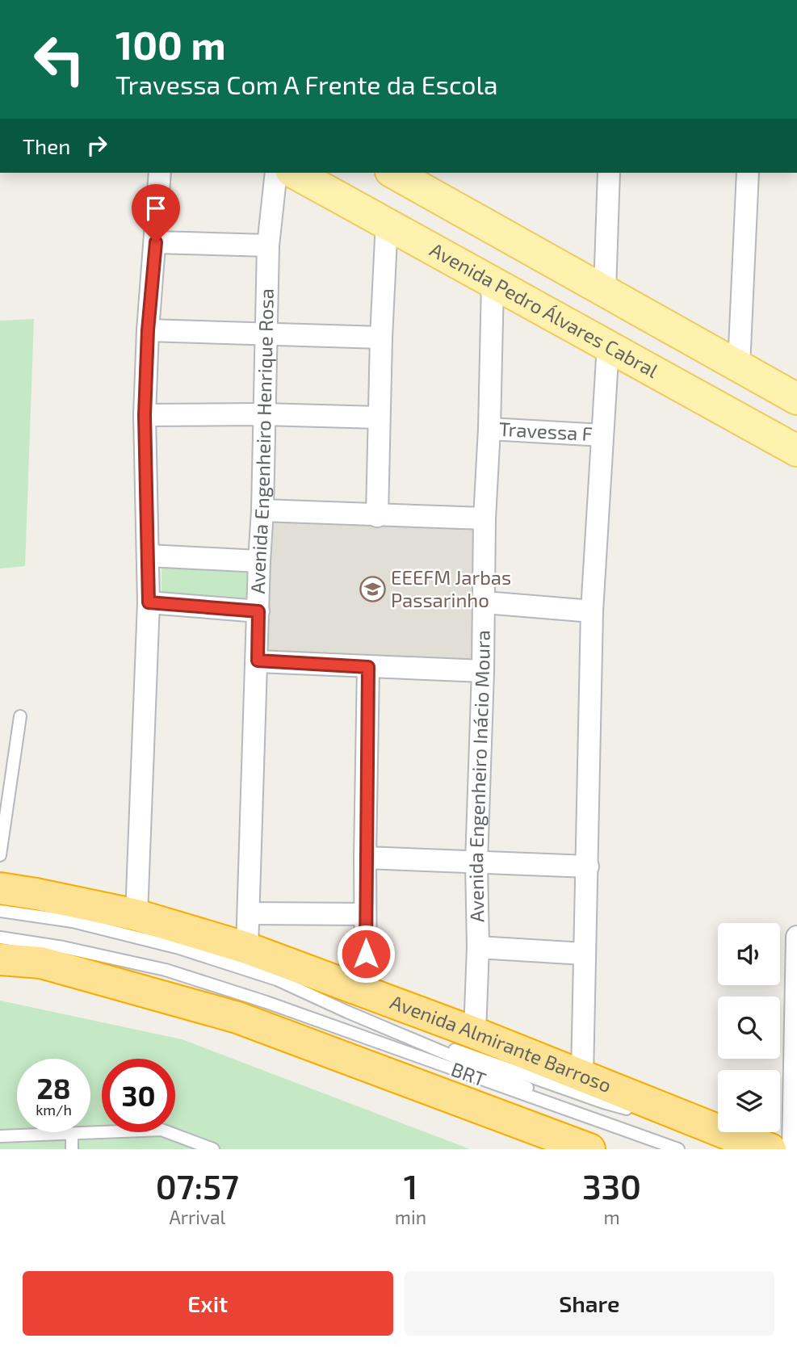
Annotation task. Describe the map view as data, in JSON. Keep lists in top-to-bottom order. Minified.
{"streets":{"highway":["Avenida Almirante Barroso"],"main road":["Avenida Pedro Álvares Cabral"],"street":["Travessa F","Avenida Engenheiro Henrique Rosa","Avenida Engenheiro Inácio Moura"],"lane":["BRT"]},"crossings":[["Avenida Pedro Álvares Cabral","Avenida Engenheiro Inácio Moura"],["Travessa F","Avenida Engenheiro Inácio Moura"],["Avenida Engenheiro Henrique Rosa","Avenida Almirante Barroso"],["Avenida Engenheiro Inácio Moura","Avenida Almirante Barroso"],["Avenida Almirante Barroso","BRT"]],"places":{"school or university":["EEEFM Jarbas Passarinho"]},"page":{"turn":["100 m","Travessa Com A Frente da Escola"],"then":"Then","speed":"28 km/h","limit":"30","eta":["07:57","Arrival","1","min","330","m"],"buttons":["Exit","Share"]}}
